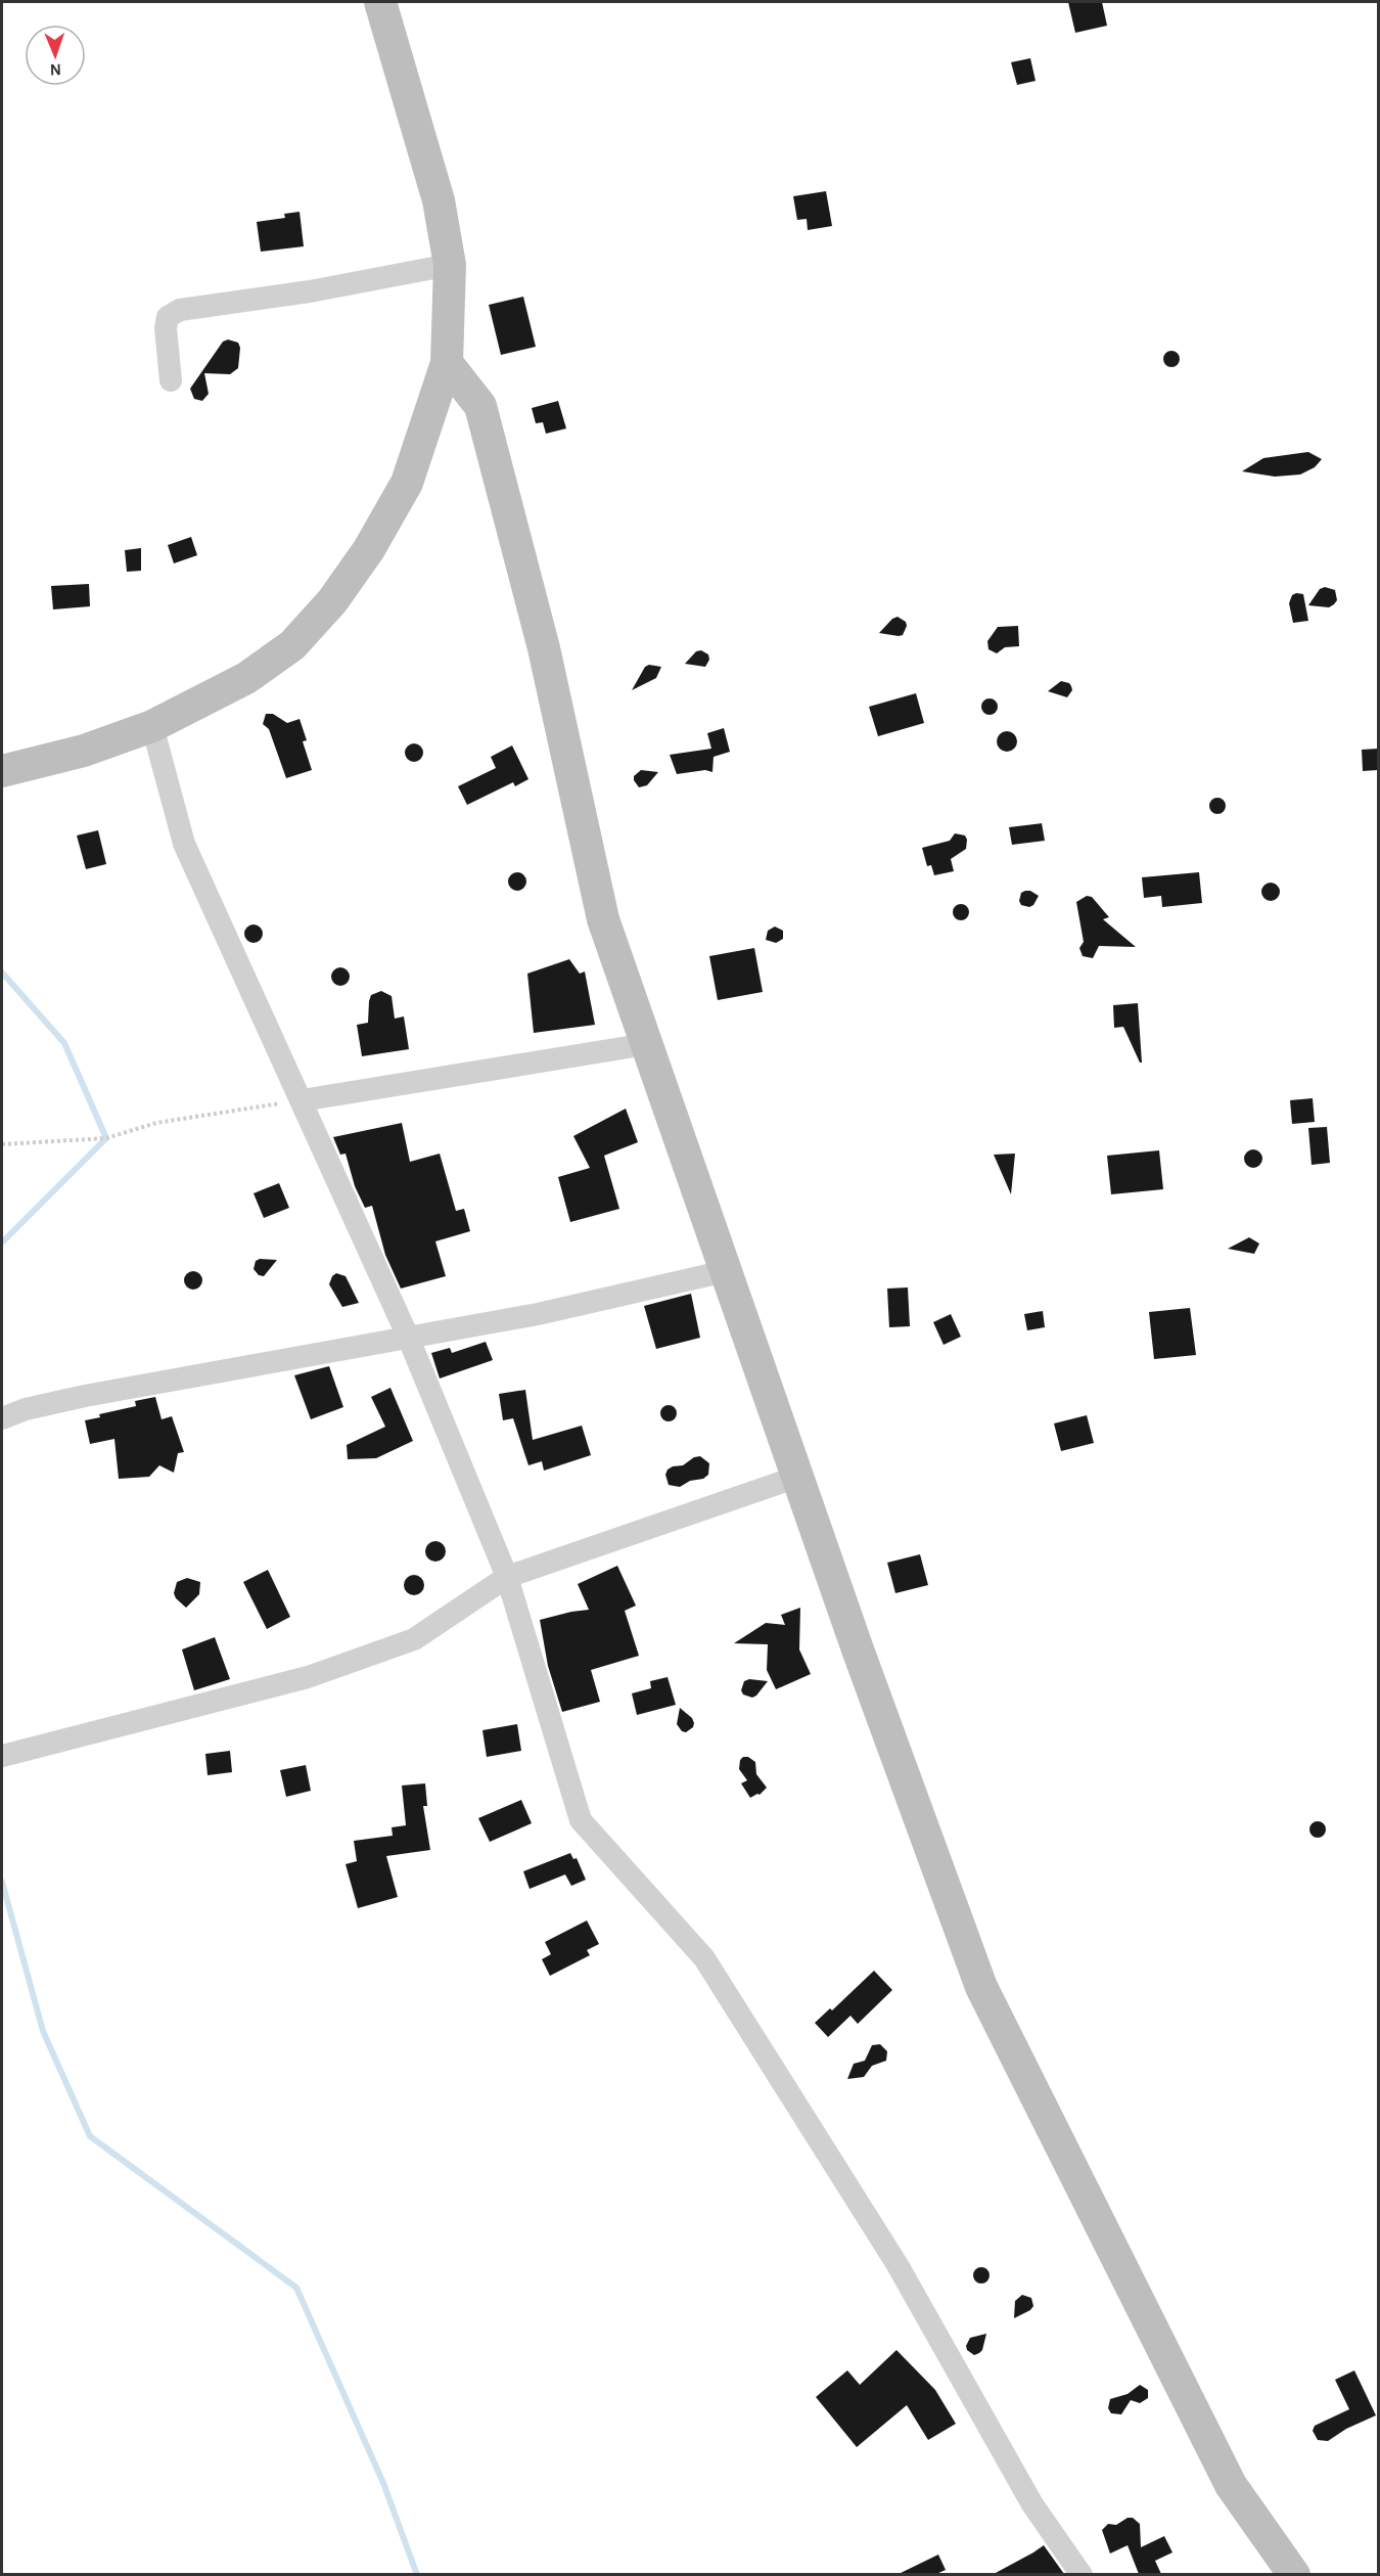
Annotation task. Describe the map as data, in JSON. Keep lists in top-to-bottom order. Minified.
{"north":"bottom"}
